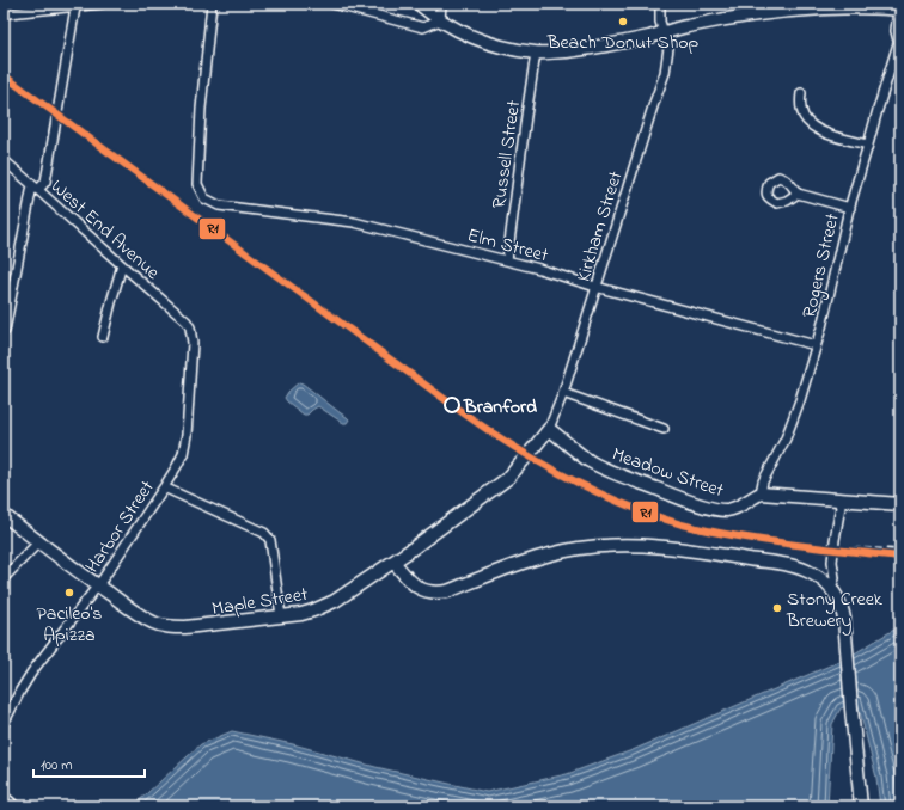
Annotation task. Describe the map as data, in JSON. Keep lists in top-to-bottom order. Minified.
{"streets":{"street":["Russell Street","Kirkham Street","West End Avenue","Elm Street","Rogers Street","Meadow Street","Harbor Street","Maple Street"]},"crossings":[["Russell Street","Elm Street"],["Kirkham Street","Elm Street"],["Kirkham Street","Meadow Street"],["Kirkham Street","Maple Street"],["West End Avenue","Harbor Street"],["Elm Street","Rogers Street"],["Rogers Street","Meadow Street"],["Meadow Street","Maple Street"],["Harbor Street","Maple Street"]],"places":["Beach Donut Shop","Branford","Pacileo's Apizza","Stony Creek Brewery"],"lines":["transit line R1"],"scale_bar":"100 m"}
